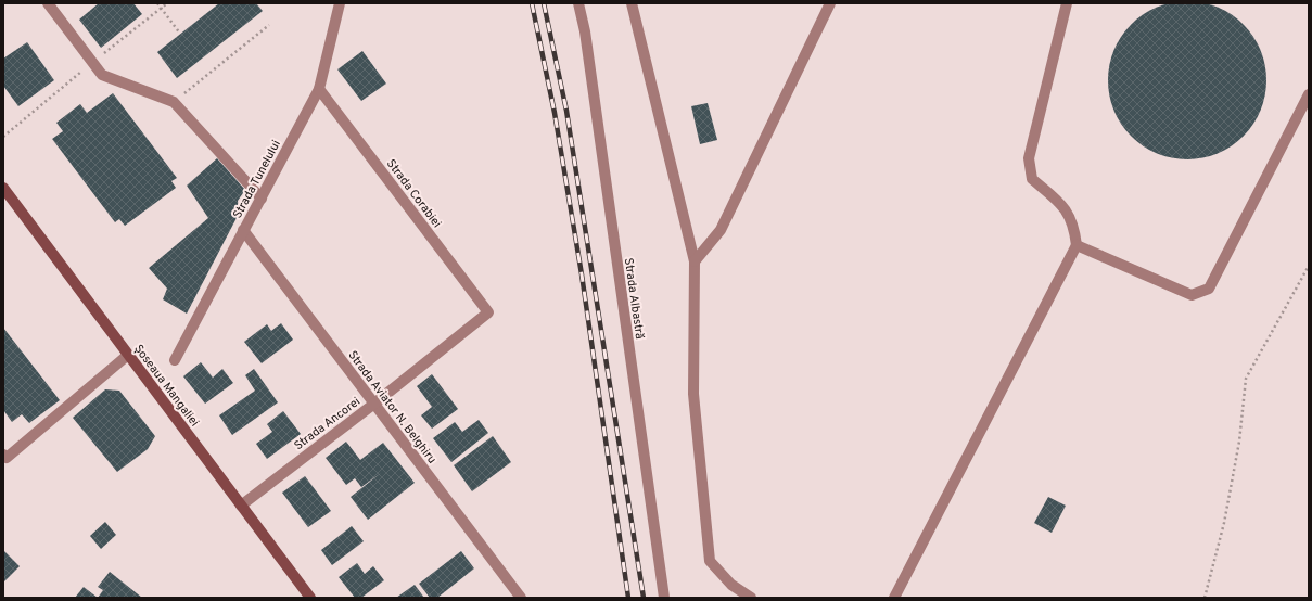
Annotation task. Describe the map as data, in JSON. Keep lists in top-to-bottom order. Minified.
{"streets":{"street":["Strada Tunelului","Strada Corabiei","Strada Albastră","Șoseaua Mangaliei","Strada Aviator N. Belghiru","Strada Ancorei"]},"crossings":[["Strada Tunelului","Strada Corabiei"],["Strada Tunelului","Strada Aviator N. Belghiru"],["Strada Corabiei","Strada Ancorei"],["Șoseaua Mangaliei","Strada Ancorei"],["Strada Aviator N. Belghiru","Strada Ancorei"]]}
